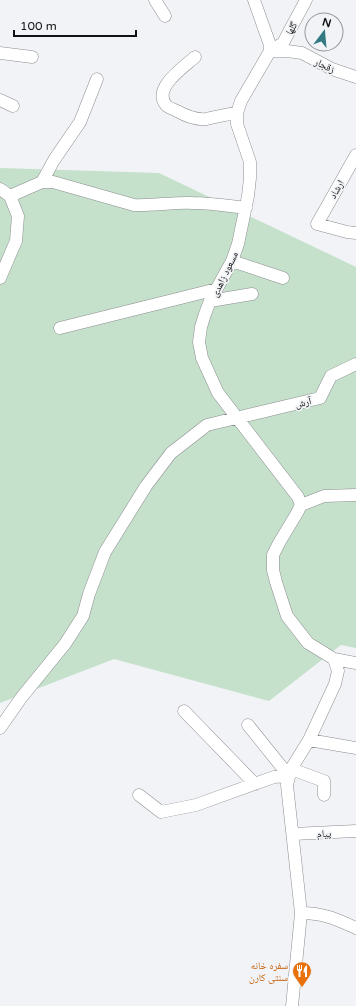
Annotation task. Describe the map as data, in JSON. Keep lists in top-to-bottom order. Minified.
{"streets":{"street":["گلها","زقجار","ارشاد","مسعود زاهدی","آرش","پیام"]},"crossings":[["گلها","زقجار"],["مسعود زاهدی","آرش"]],"places":{"restaurant":["سفره خانه سنتی کارن"]},"scale_bar":"100 m","north":"top"}
